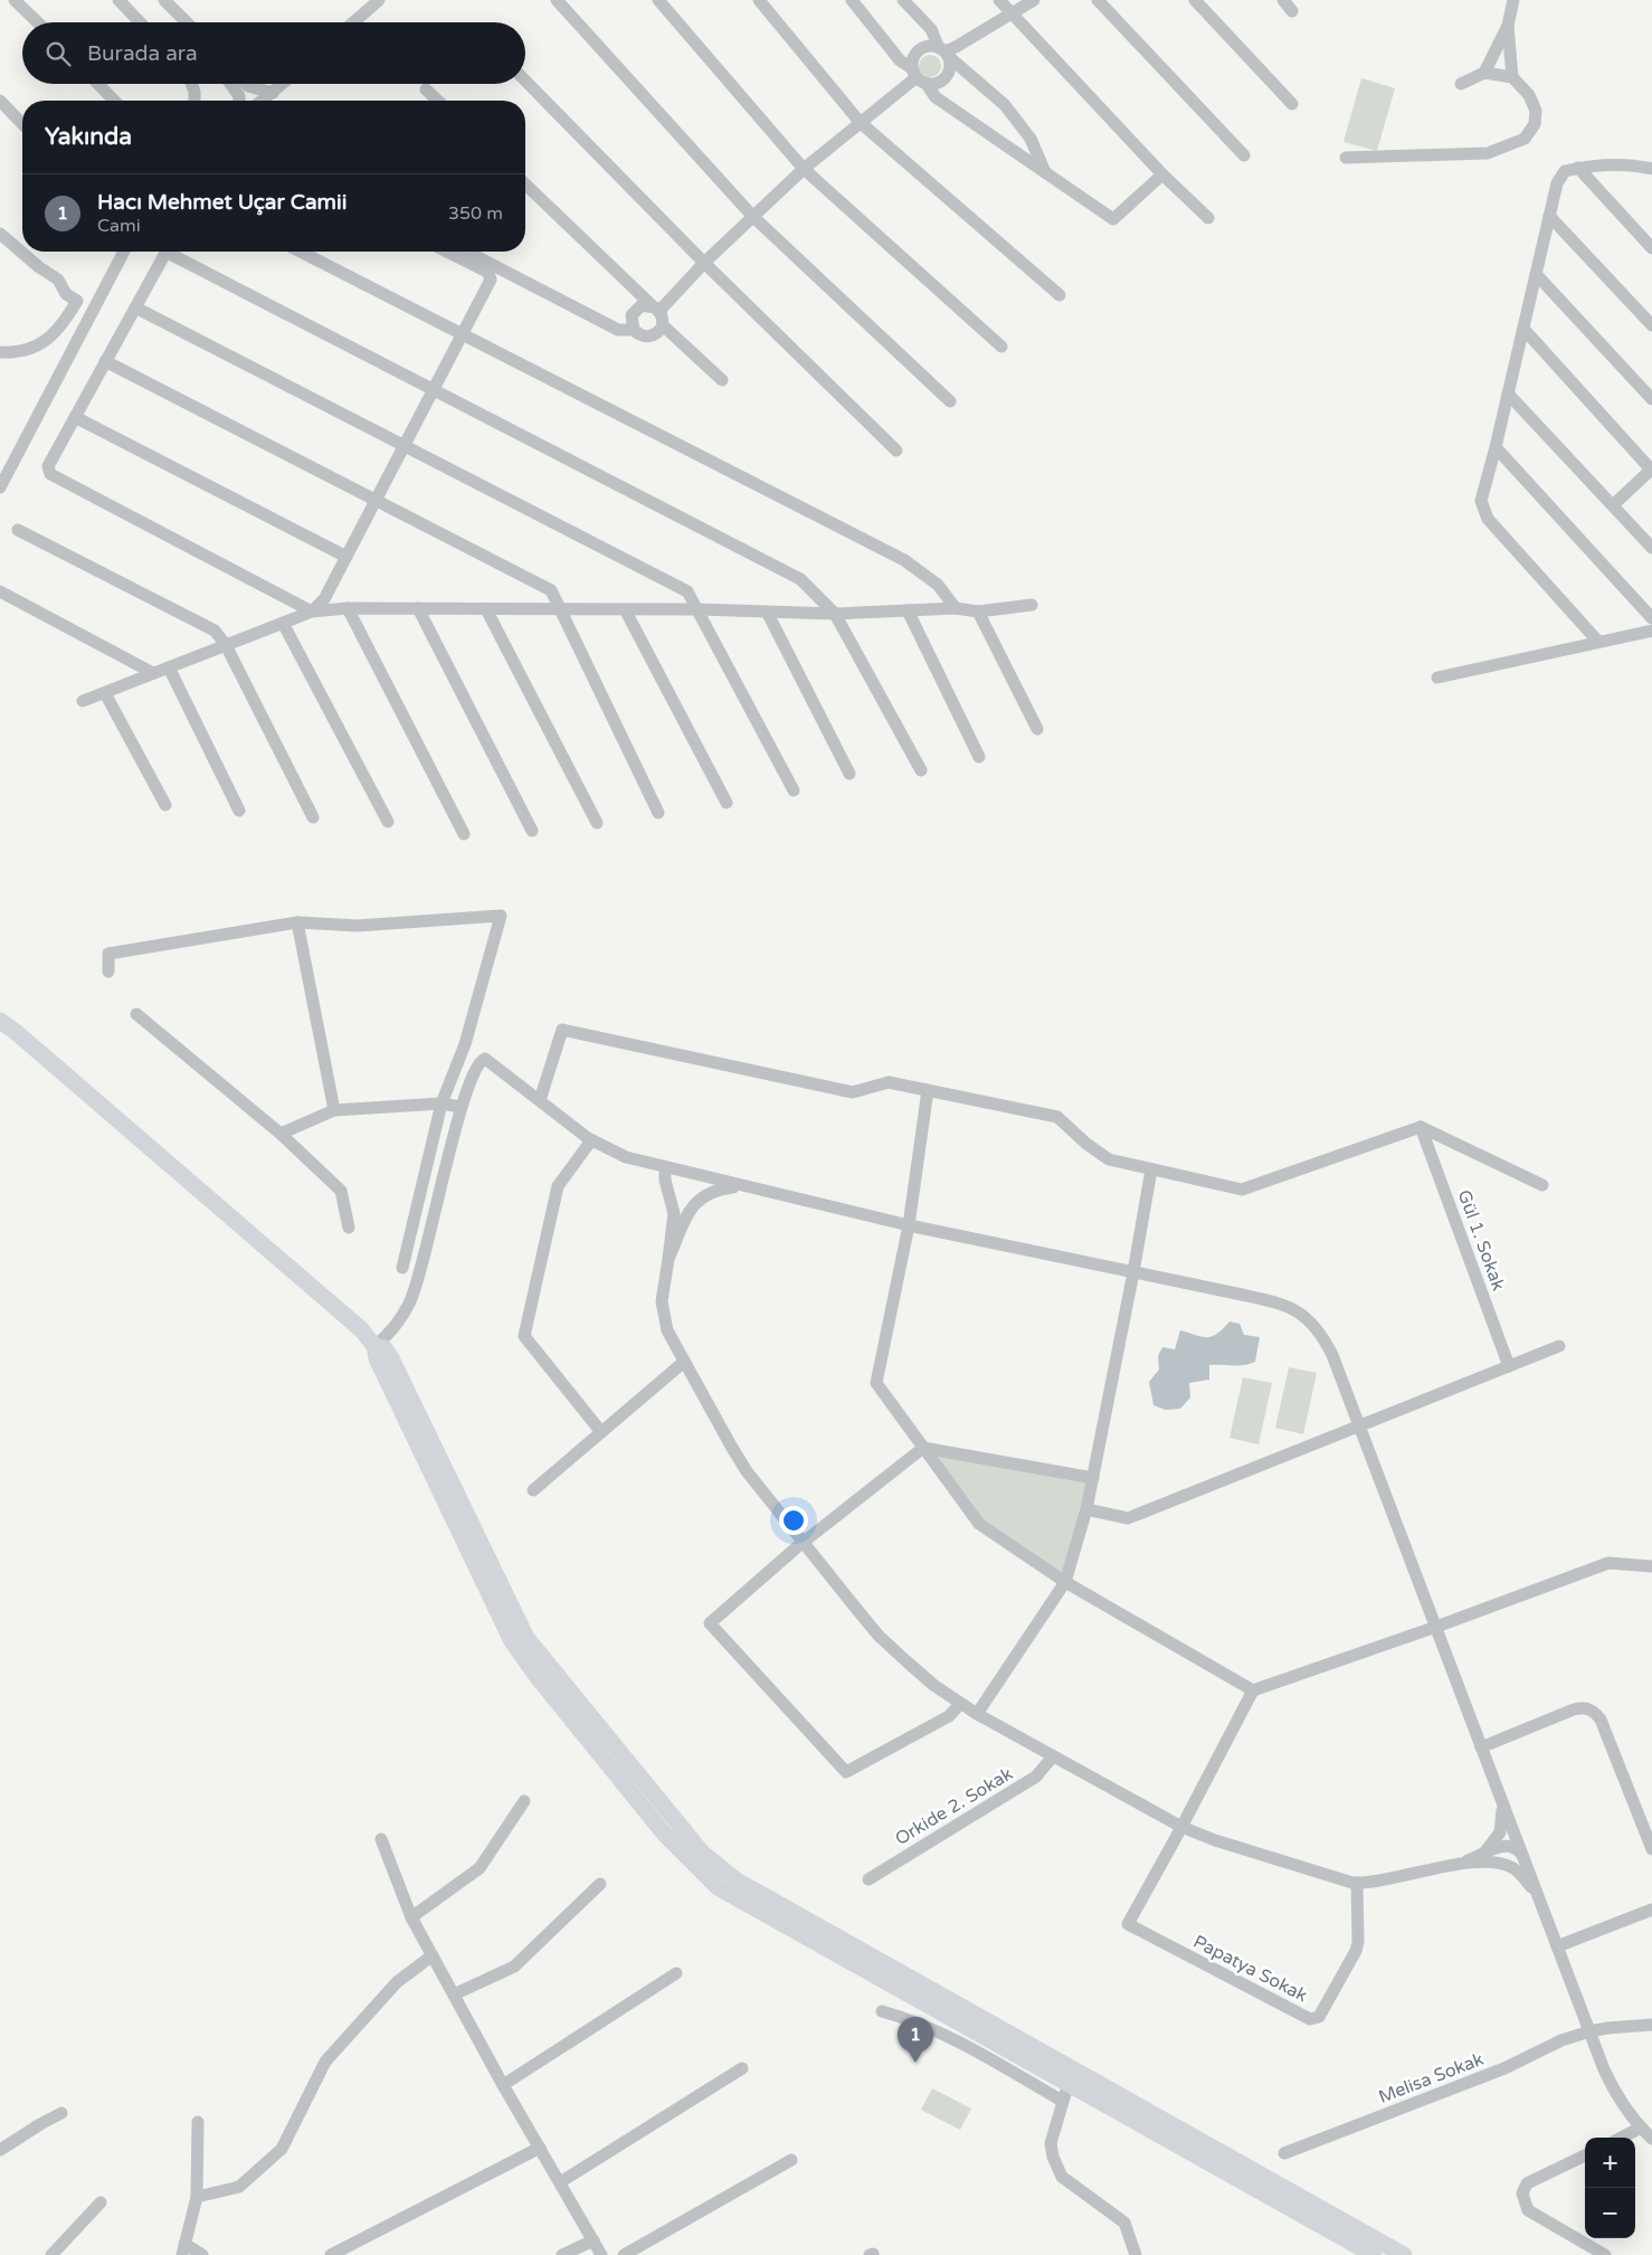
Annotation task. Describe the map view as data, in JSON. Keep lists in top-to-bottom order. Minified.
{"streets":{"street":["Gül 1. Sokak","Orkide 2. Sokak","Papatya Sokak","Melisa Sokak"]},"page":{"search":"Burada ara","heading":"Yakında","list":[{"mark":"1","name":"Hacı Mehmet Uçar Camii","note":"Cami","value":"350 m"}],"pins":"1","map_buttons":["+","−"]}}
